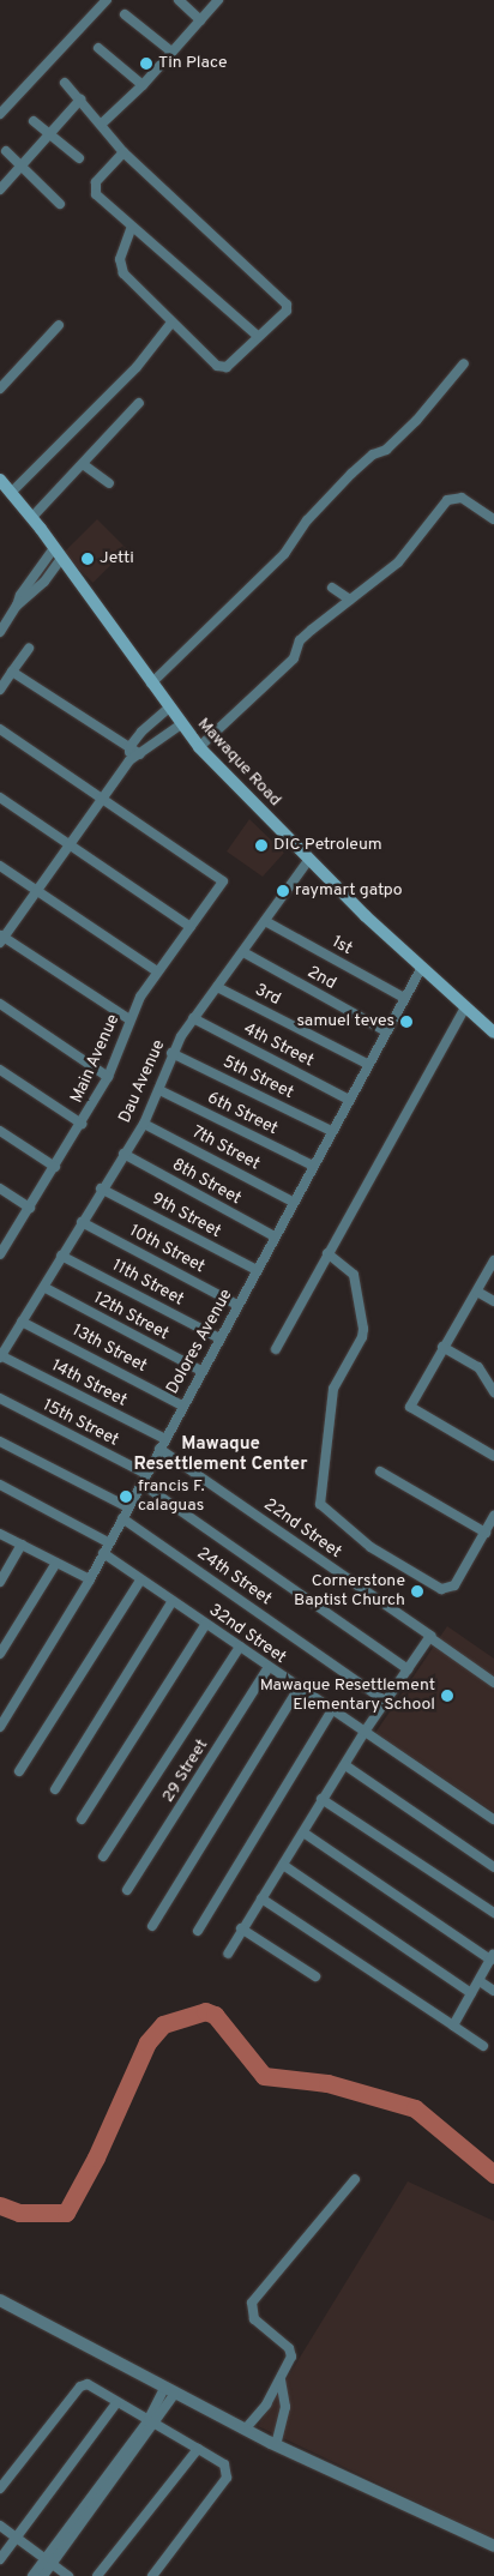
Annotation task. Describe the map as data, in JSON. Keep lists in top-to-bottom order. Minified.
{"streets":{"main road":["Mawaque Road"],"street":["1st","2nd","3rd","4th Street","Main Avenue","5th Street","Dau Avenue","6th Street","7th Street","8th Street","9th Street","10th Street","11th Street","12th Street","Dolores Avenue","13th Street","14th Street","15th Street","22nd Street","24th Street","32nd Street","29 Street"]},"crossings":[["Mawaque Road","Dau Avenue"],["Mawaque Road","Dolores Avenue"],["1st","Dau Avenue"],["1st","Dolores Avenue"],["2nd","Dau Avenue"],["2nd","Dolores Avenue"],["3rd","Dau Avenue"],["3rd","Dolores Avenue"],["4th Street","Dau Avenue"],["4th Street","Dolores Avenue"],["5th Street","Dau Avenue"],["5th Street","Dolores Avenue"],["Dau Avenue","6th Street"],["Dau Avenue","7th Street"],["Dau Avenue","8th Street"],["Dau Avenue","9th Street"],["Dau Avenue","10th Street"],["Dau Avenue","11th Street"],["Dau Avenue","12th Street"],["Dau Avenue","13th Street"],["Dau Avenue","14th Street"],["6th Street","Dolores Avenue"],["7th Street","Dolores Avenue"],["8th Street","Dolores Avenue"],["9th Street","Dolores Avenue"],["10th Street","Dolores Avenue"],["11th Street","Dolores Avenue"],["12th Street","Dolores Avenue"],["Dolores Avenue","13th Street"],["Dolores Avenue","14th Street"],["Dolores Avenue","15th Street"],["Dolores Avenue","22nd Street"],["Dolores Avenue","24th Street"],["Dolores Avenue","32nd Street"],["32nd Street","29 Street"]],"districts":["Mawaque Resettlement Center"],"places":["Tin Place","Jetti","DIC Petroleum","raymart gatpo","samuel teves","francis F. calaguas","Cornerstone Baptist Church","Mawaque Resettlement Elementary School"]}
